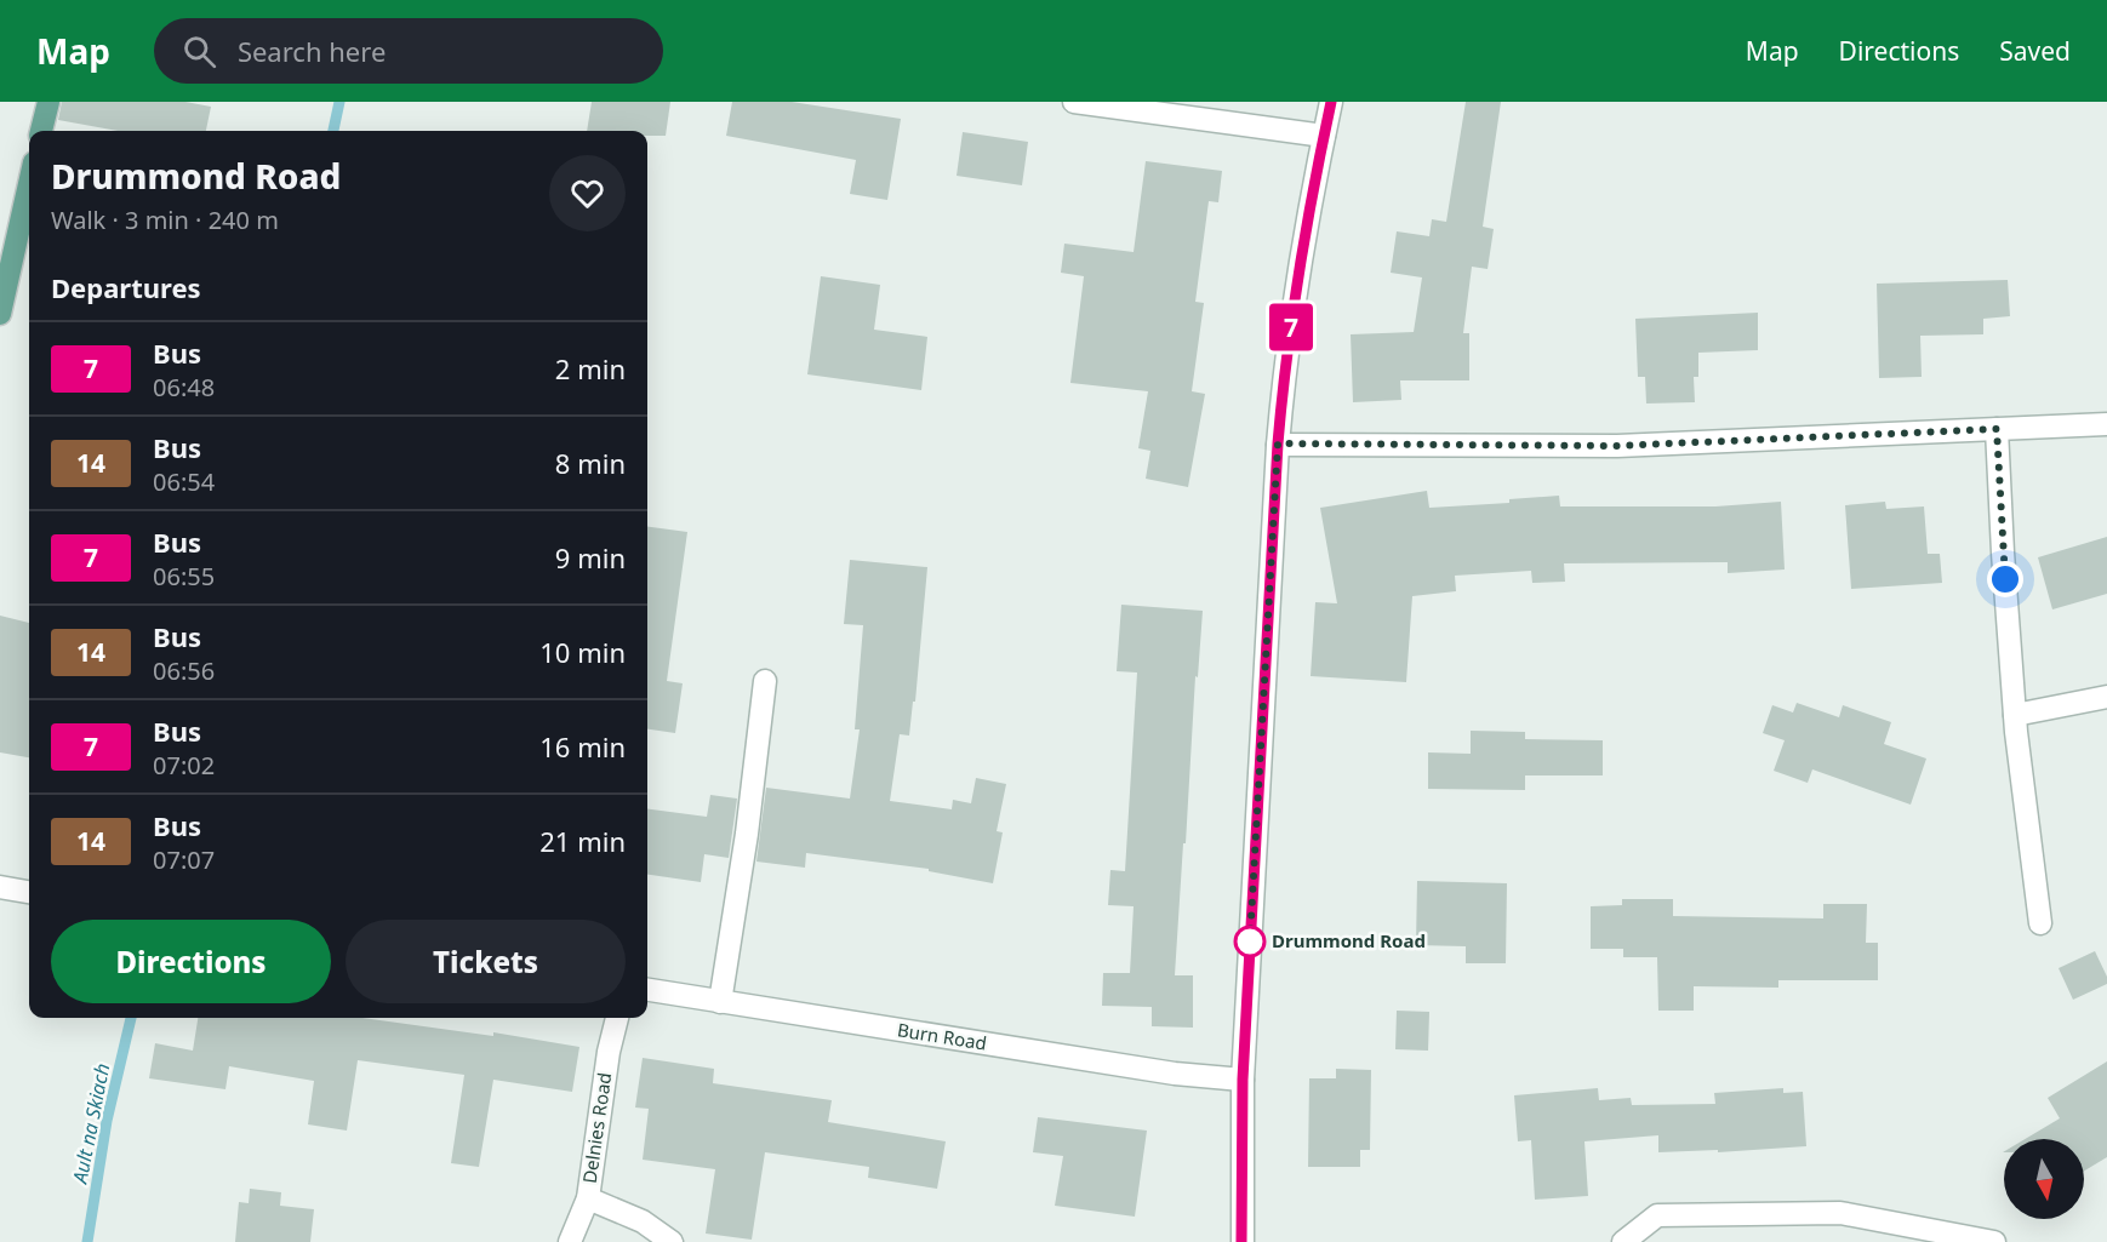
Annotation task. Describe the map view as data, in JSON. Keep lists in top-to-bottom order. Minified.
{"streets":{"street":["Burn Road","Delnies Road"]},"water":["Ault na Skiach"],"places":["Drummond Road"],"lines":["bus line 7"],"north":"bottom","page":{"header":"Map","search":"Search here","nav":["Map","Directions","Saved"],"on_map":"7","heading":[["Drummond Road","Walk · 3 min · 240 m"],"Departures"],"list":[{"mark":"7","name":"Bus","note":"06:48","value":"2 min"},{"mark":"14","name":"Bus","note":"06:54","value":"8 min"},{"mark":"7","name":"Bus","note":"06:55","value":"9 min"},{"mark":"14","name":"Bus","note":"06:56","value":"10 min"},{"mark":"7","name":"Bus","note":"07:02","value":"16 min"},{"mark":"14","name":"Bus","note":"07:07","value":"21 min"}],"buttons":["Directions","Tickets"]}}
